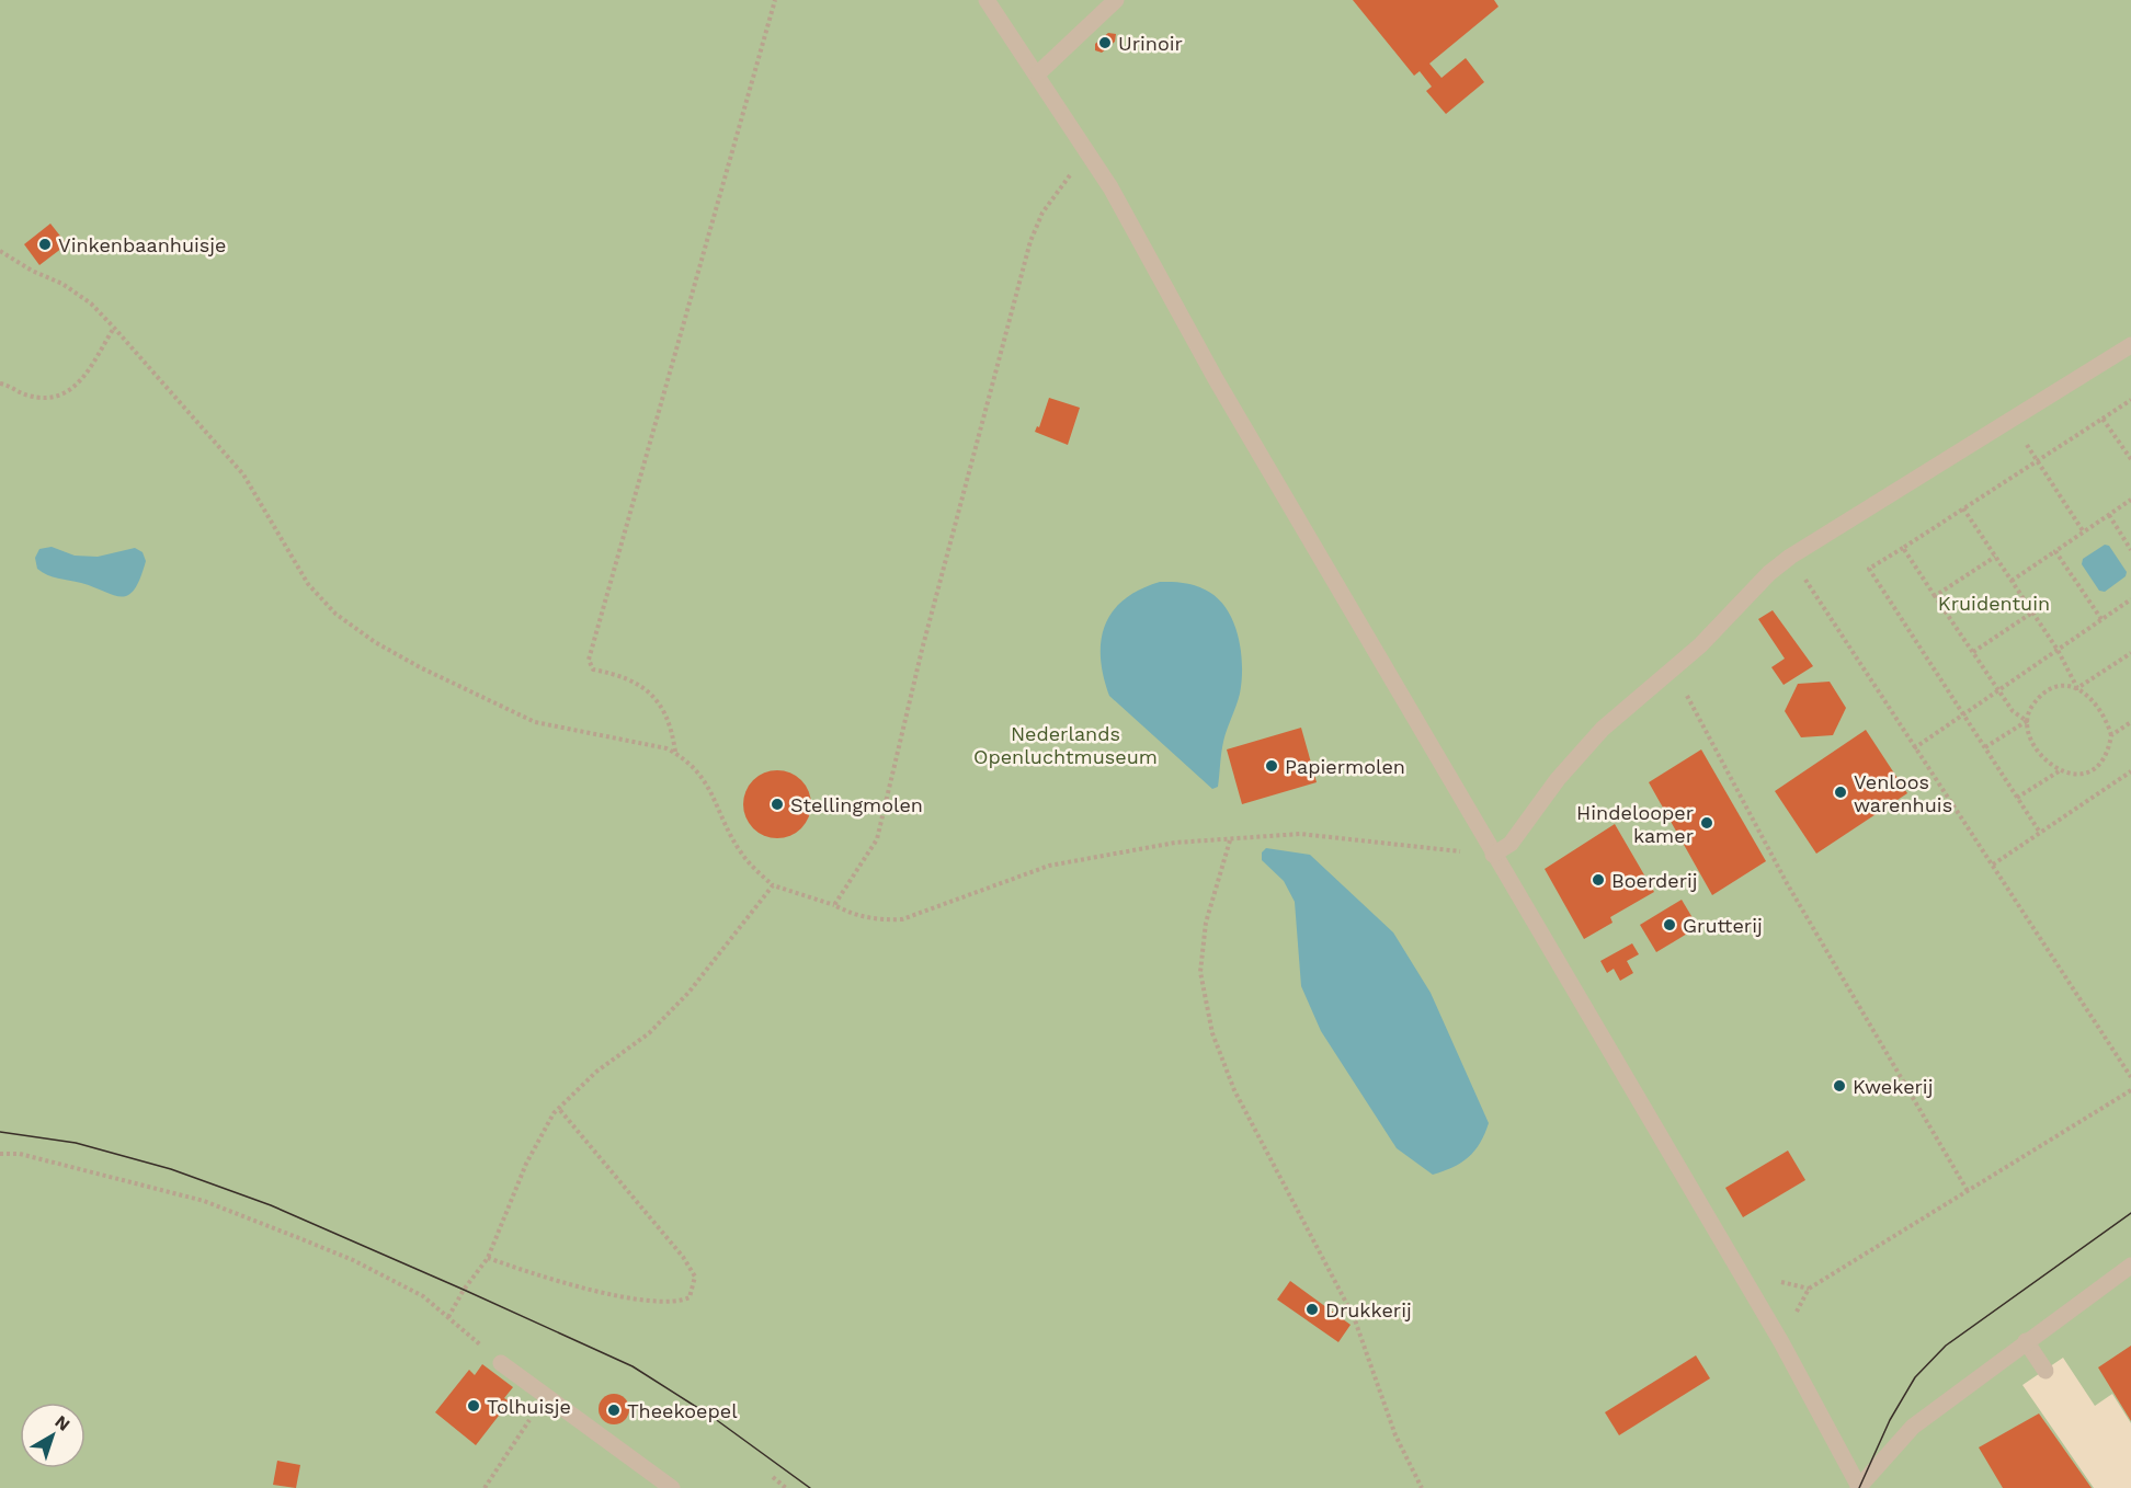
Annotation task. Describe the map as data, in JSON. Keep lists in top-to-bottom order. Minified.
{"parks":["Kruidentuin","Nederlands Openluchtmuseum"],"places":["Urinoir","Vinkenbaanhuisje","Papiermolen","Venloos warenhuis","Stellingmolen","Hindelooper kamer","Boerderij","Grutterij","Kwekerij","Drukkerij","Tolhuisje","Theekoepel"],"north":"top right"}
